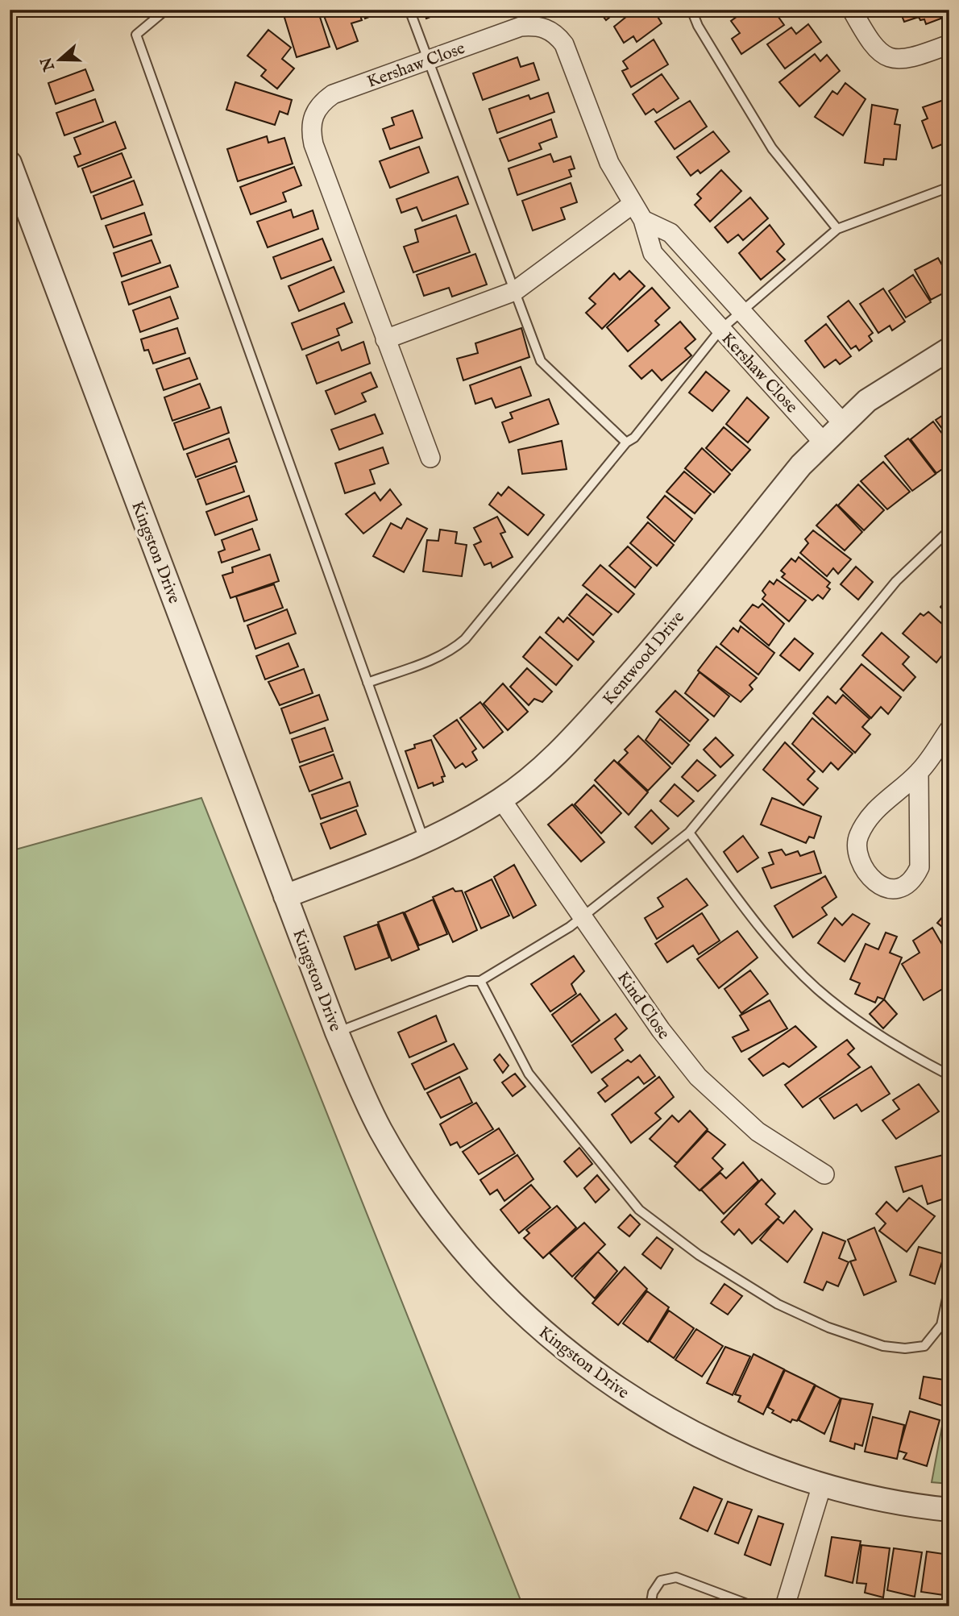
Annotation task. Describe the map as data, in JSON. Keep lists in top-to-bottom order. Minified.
{"streets":{"street":["Kershaw Close","Kingston Drive","Kentwood Drive","Kind Close"]},"crossings":[["Kershaw Close","Kentwood Drive"],["Kingston Drive","Kentwood Drive"],["Kentwood Drive","Kind Close"]],"north":"left"}
